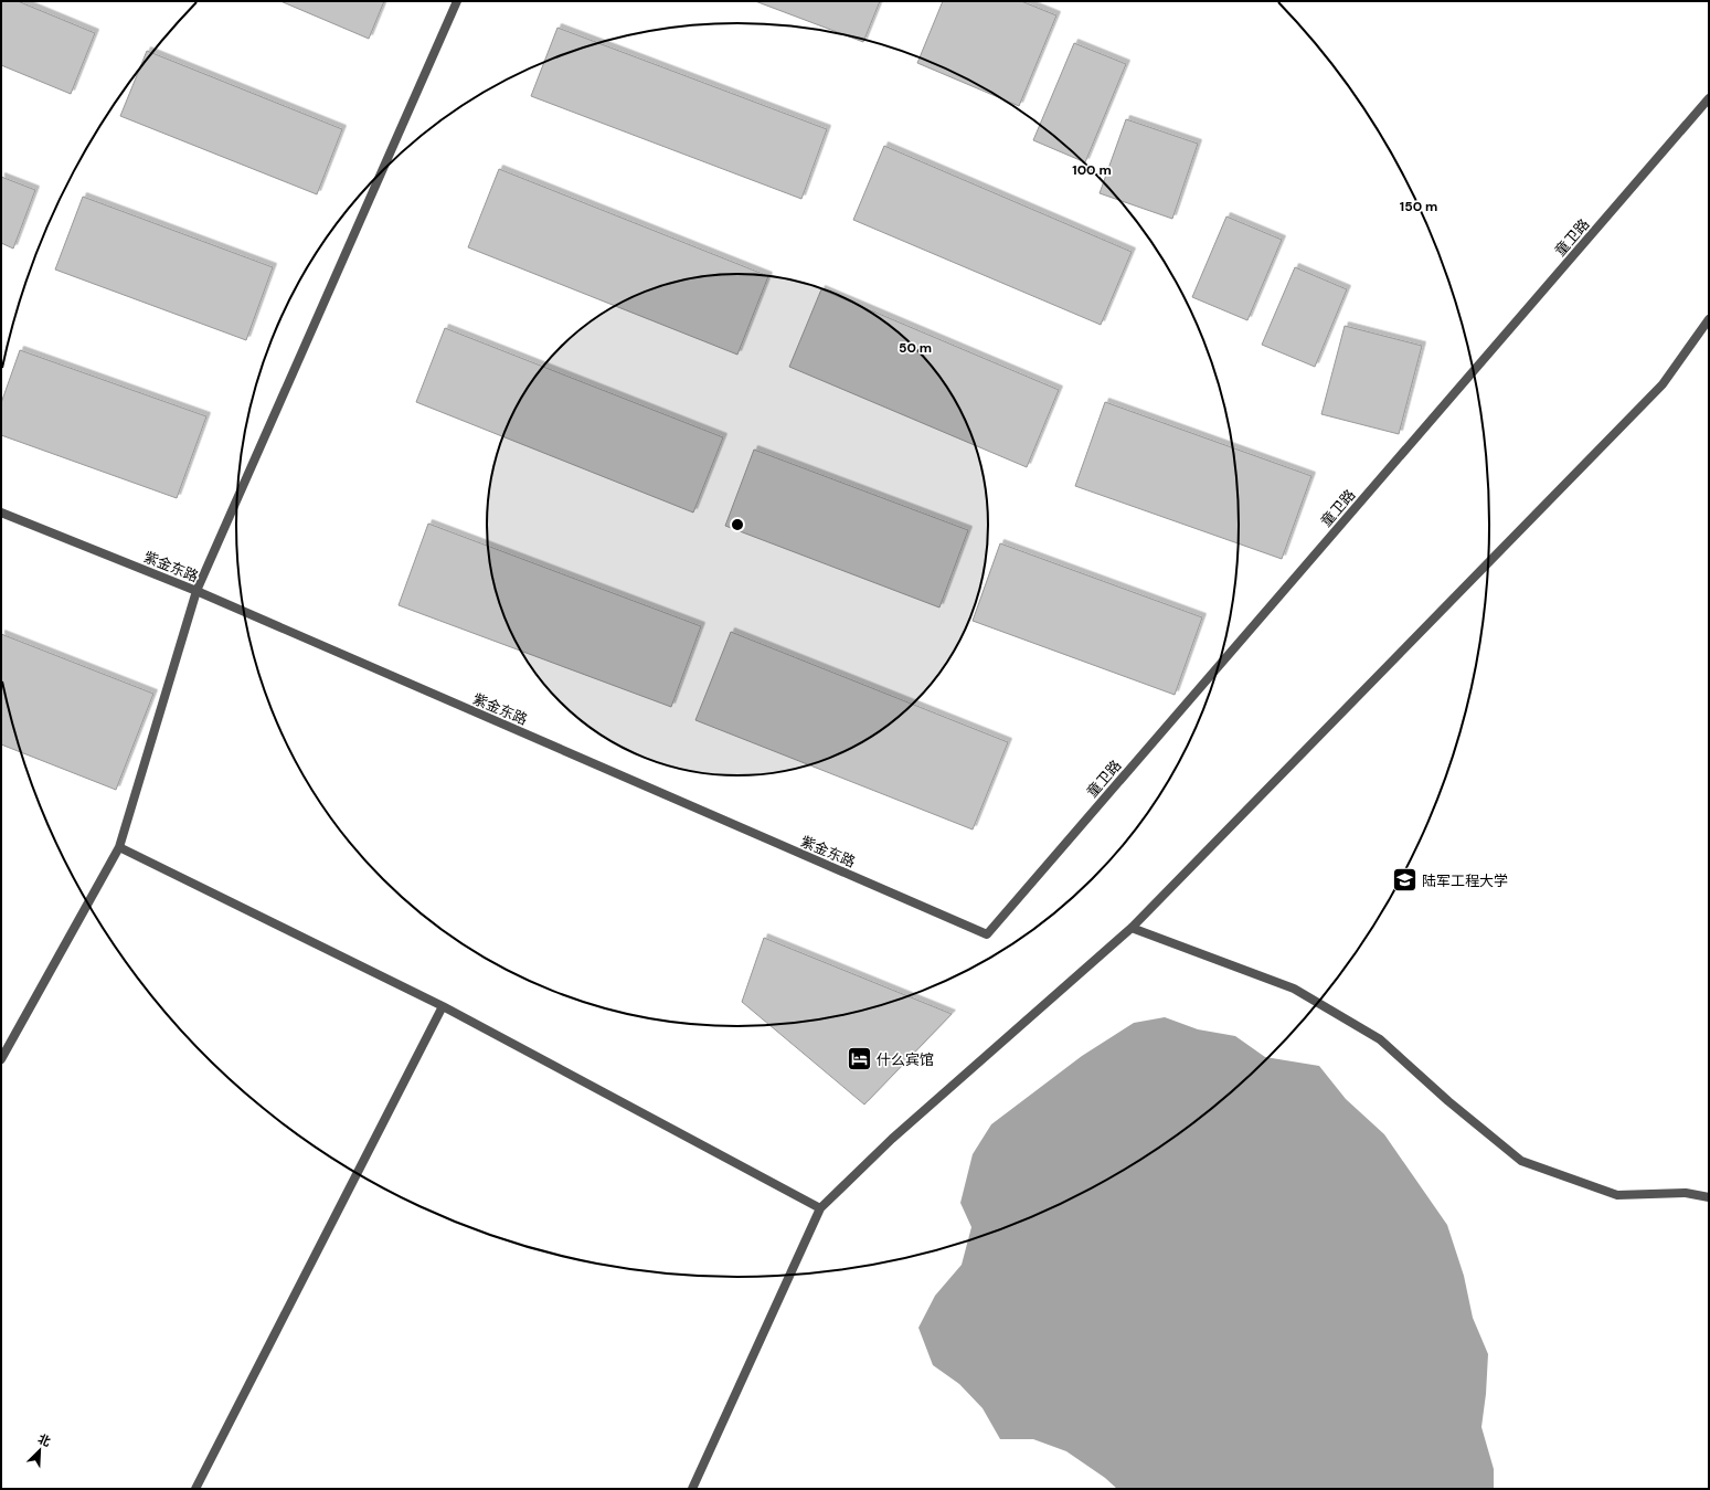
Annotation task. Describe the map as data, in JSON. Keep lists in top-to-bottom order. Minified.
{"streets":{"street":["童卫路","紫金东路"]},"crossings":[["童卫路","紫金东路"]],"places":{"school or university":["陆军工程大学"],"hotel":["什么宾馆"]},"north":"top right","rings":["100 m","150 m","50 m"]}
